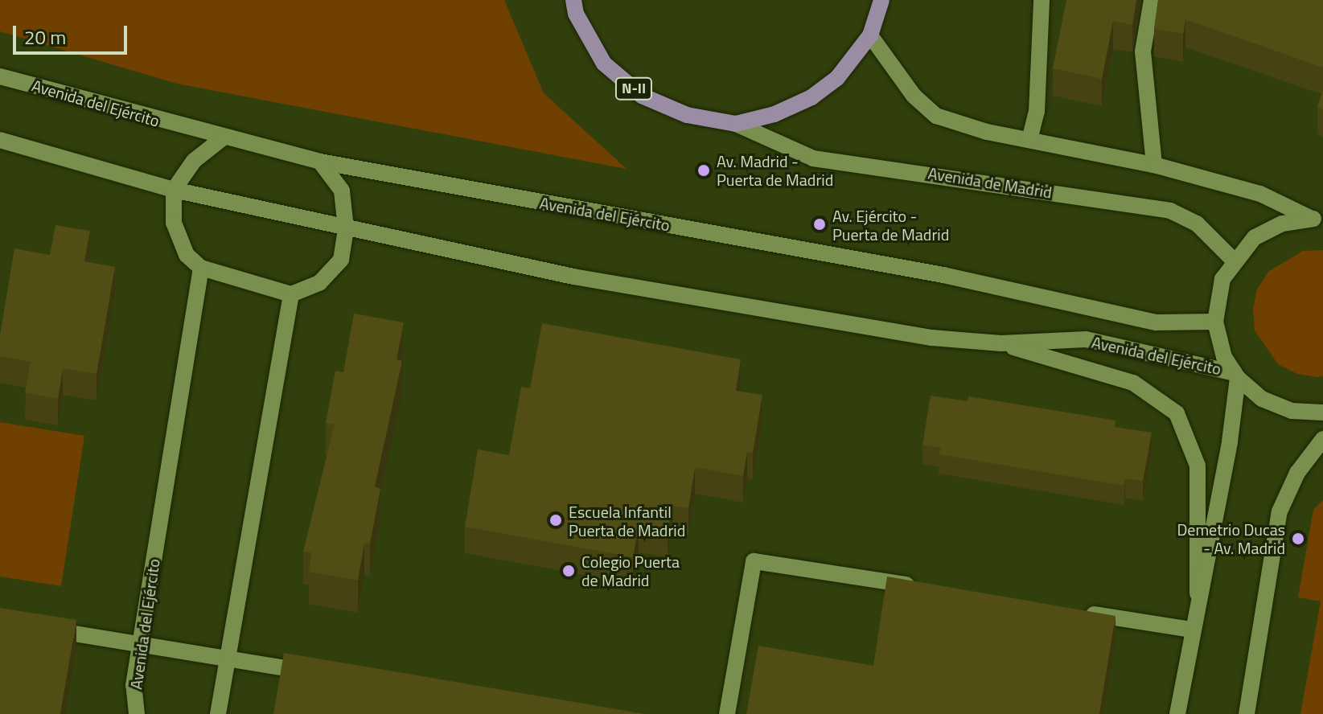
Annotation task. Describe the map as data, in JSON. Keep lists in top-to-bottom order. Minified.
{"streets":{"main road":["N-II"],"street":["Avenida del Ejército","Avenida de Madrid"]},"crossings":[["N-II","Avenida de Madrid"]],"places":["Av. Madrid - Puerta de Madrid","Av. Ejército - Puerta de Madrid","Escuela Infantil Puerta de Madrid","Demetrio Ducas - Av. Madrid","Colegio Puerta de Madrid"],"scale_bar":"20 m"}
